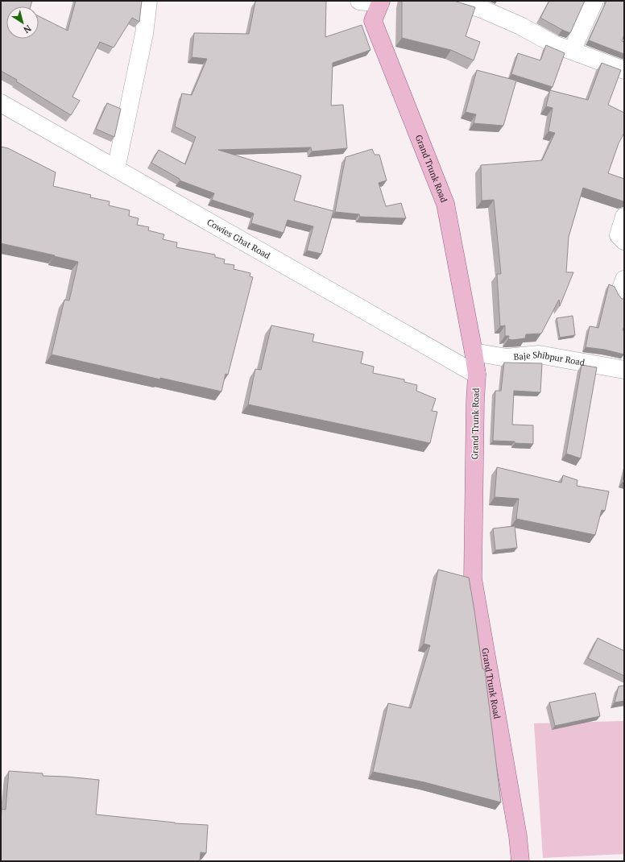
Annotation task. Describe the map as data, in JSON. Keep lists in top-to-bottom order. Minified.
{"streets":{"main road":["Grand Trunk Road"],"street":["Cowies Ghat Road","Baje Shibpur Road"]},"crossings":[["Grand Trunk Road","Cowies Ghat Road"],["Grand Trunk Road","Baje Shibpur Road"]],"north":"bottom right"}
